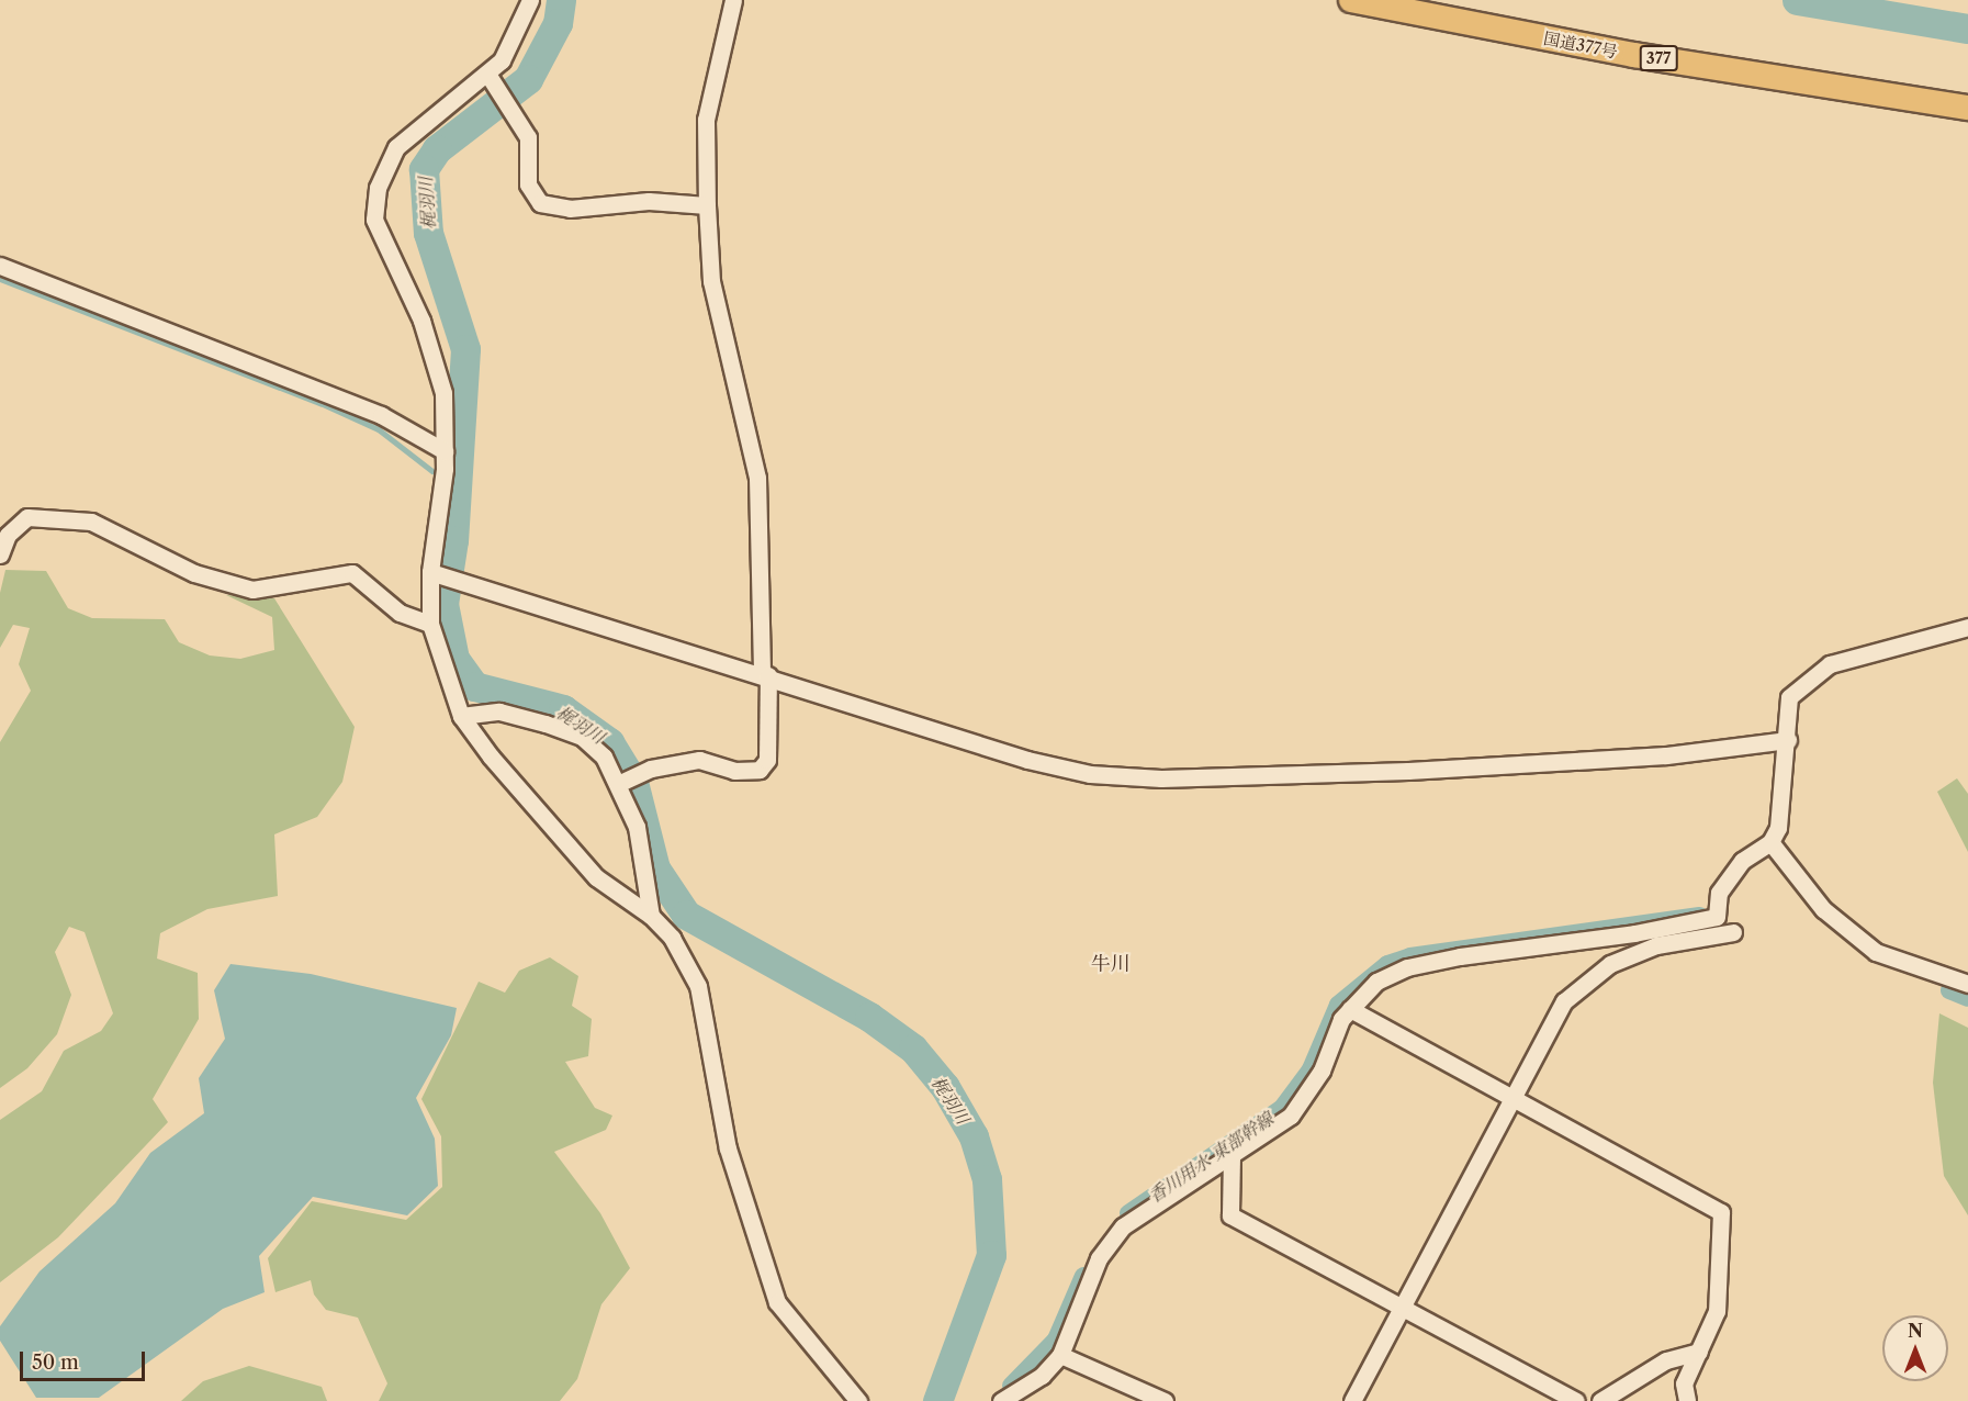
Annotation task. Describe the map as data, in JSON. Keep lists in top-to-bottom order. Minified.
{"streets":{"highway":["国道377号","377"]},"districts":["牛川"],"water":["梶羽川","香川用水 東部幹線"],"scale_bar":"50 m","north":"top"}
